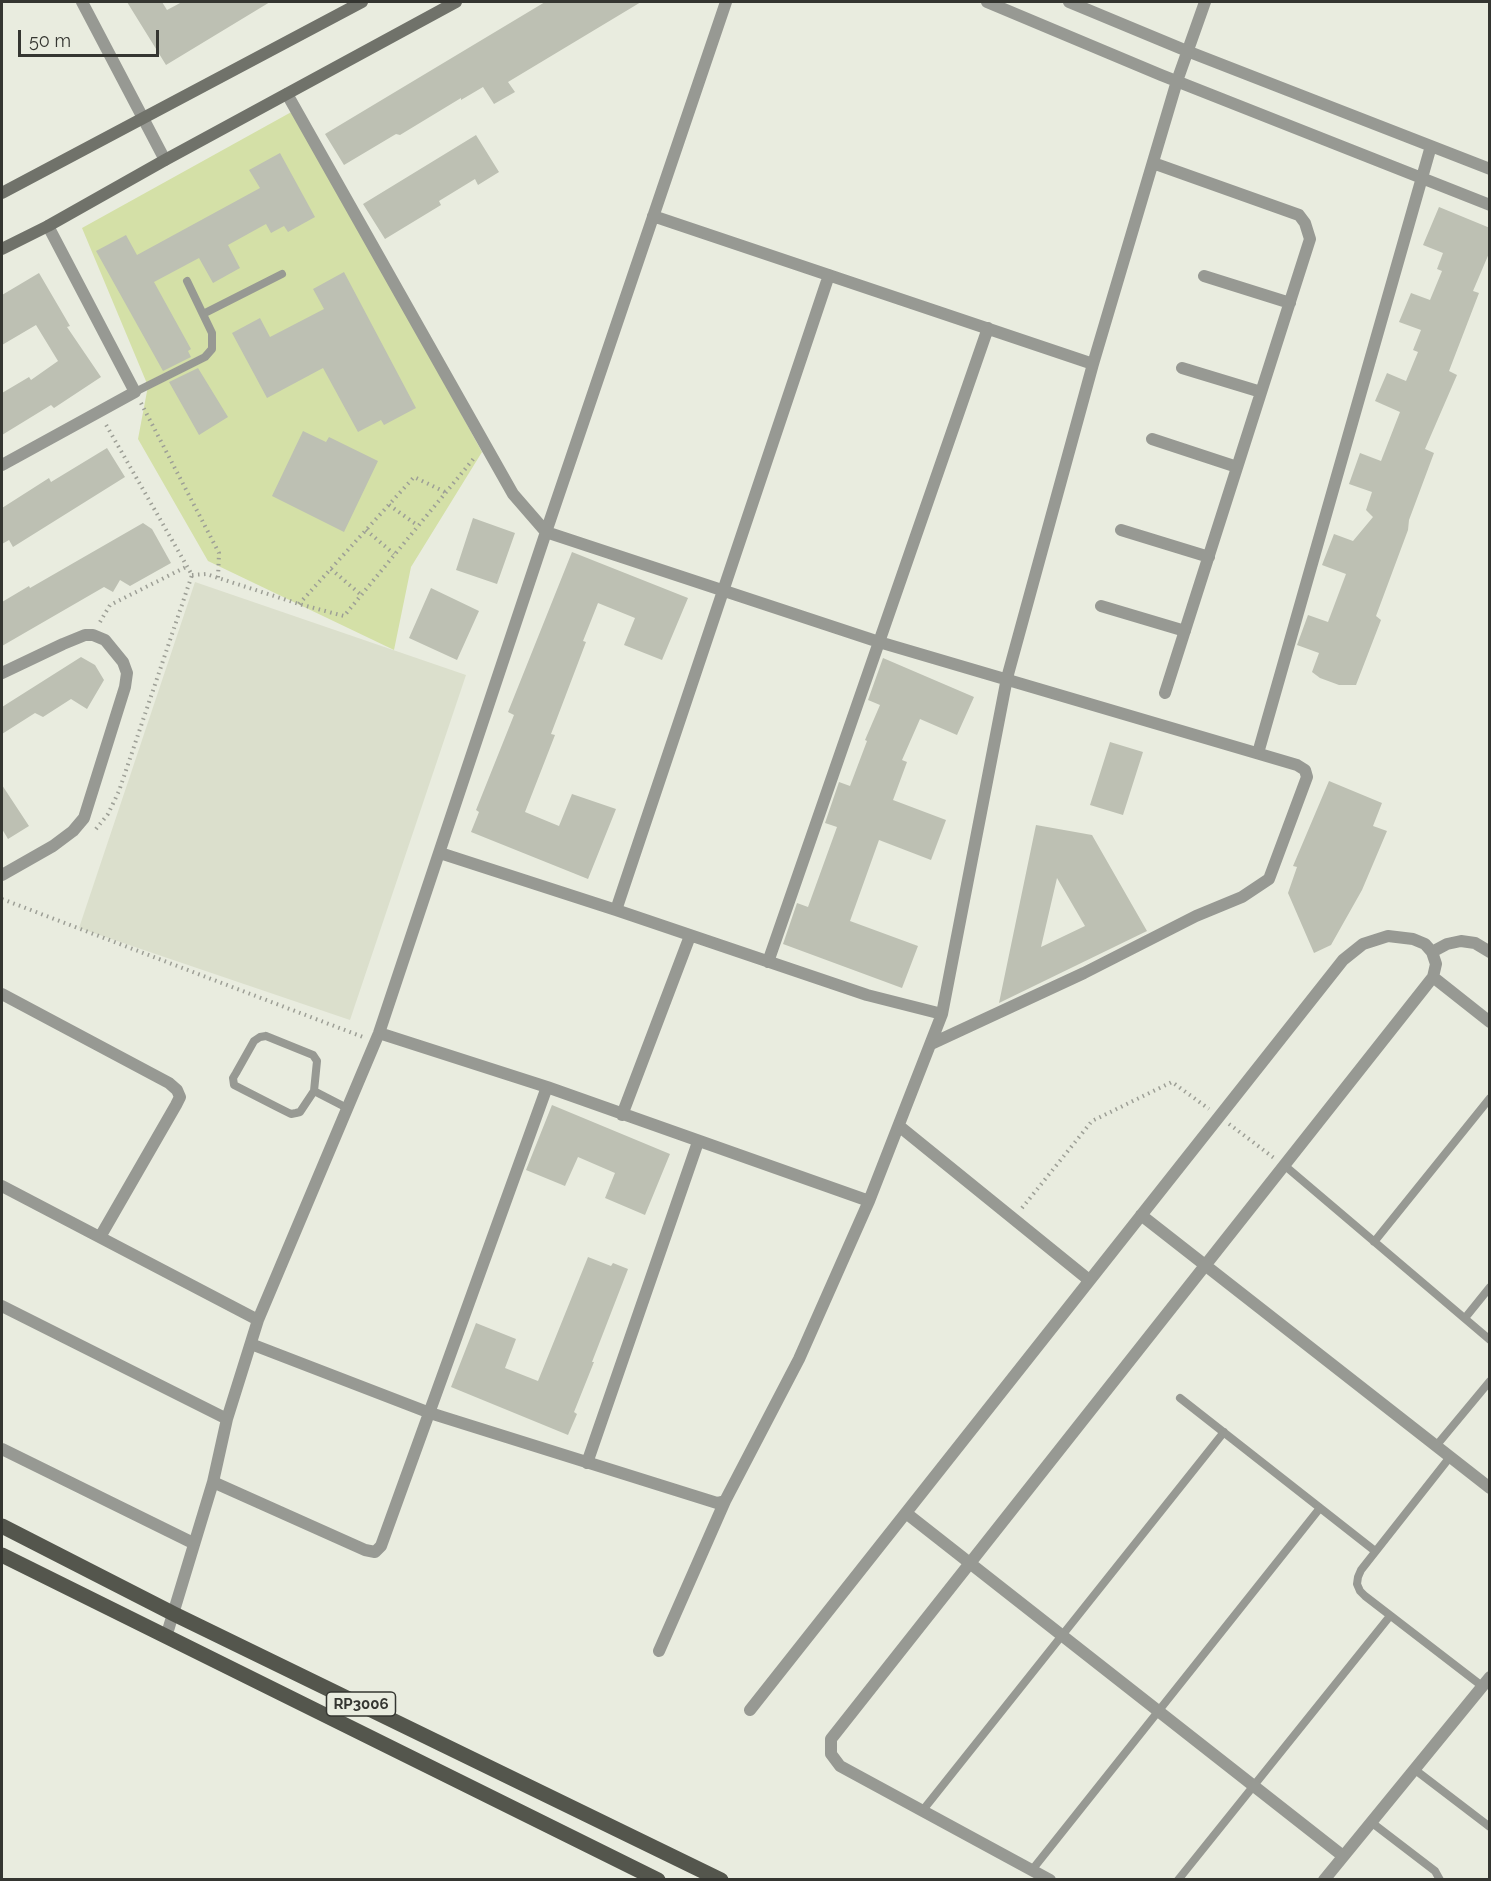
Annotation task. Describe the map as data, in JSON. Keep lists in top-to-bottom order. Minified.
{"streets":{"main road":["RP3006"]},"scale_bar":"50 m"}
